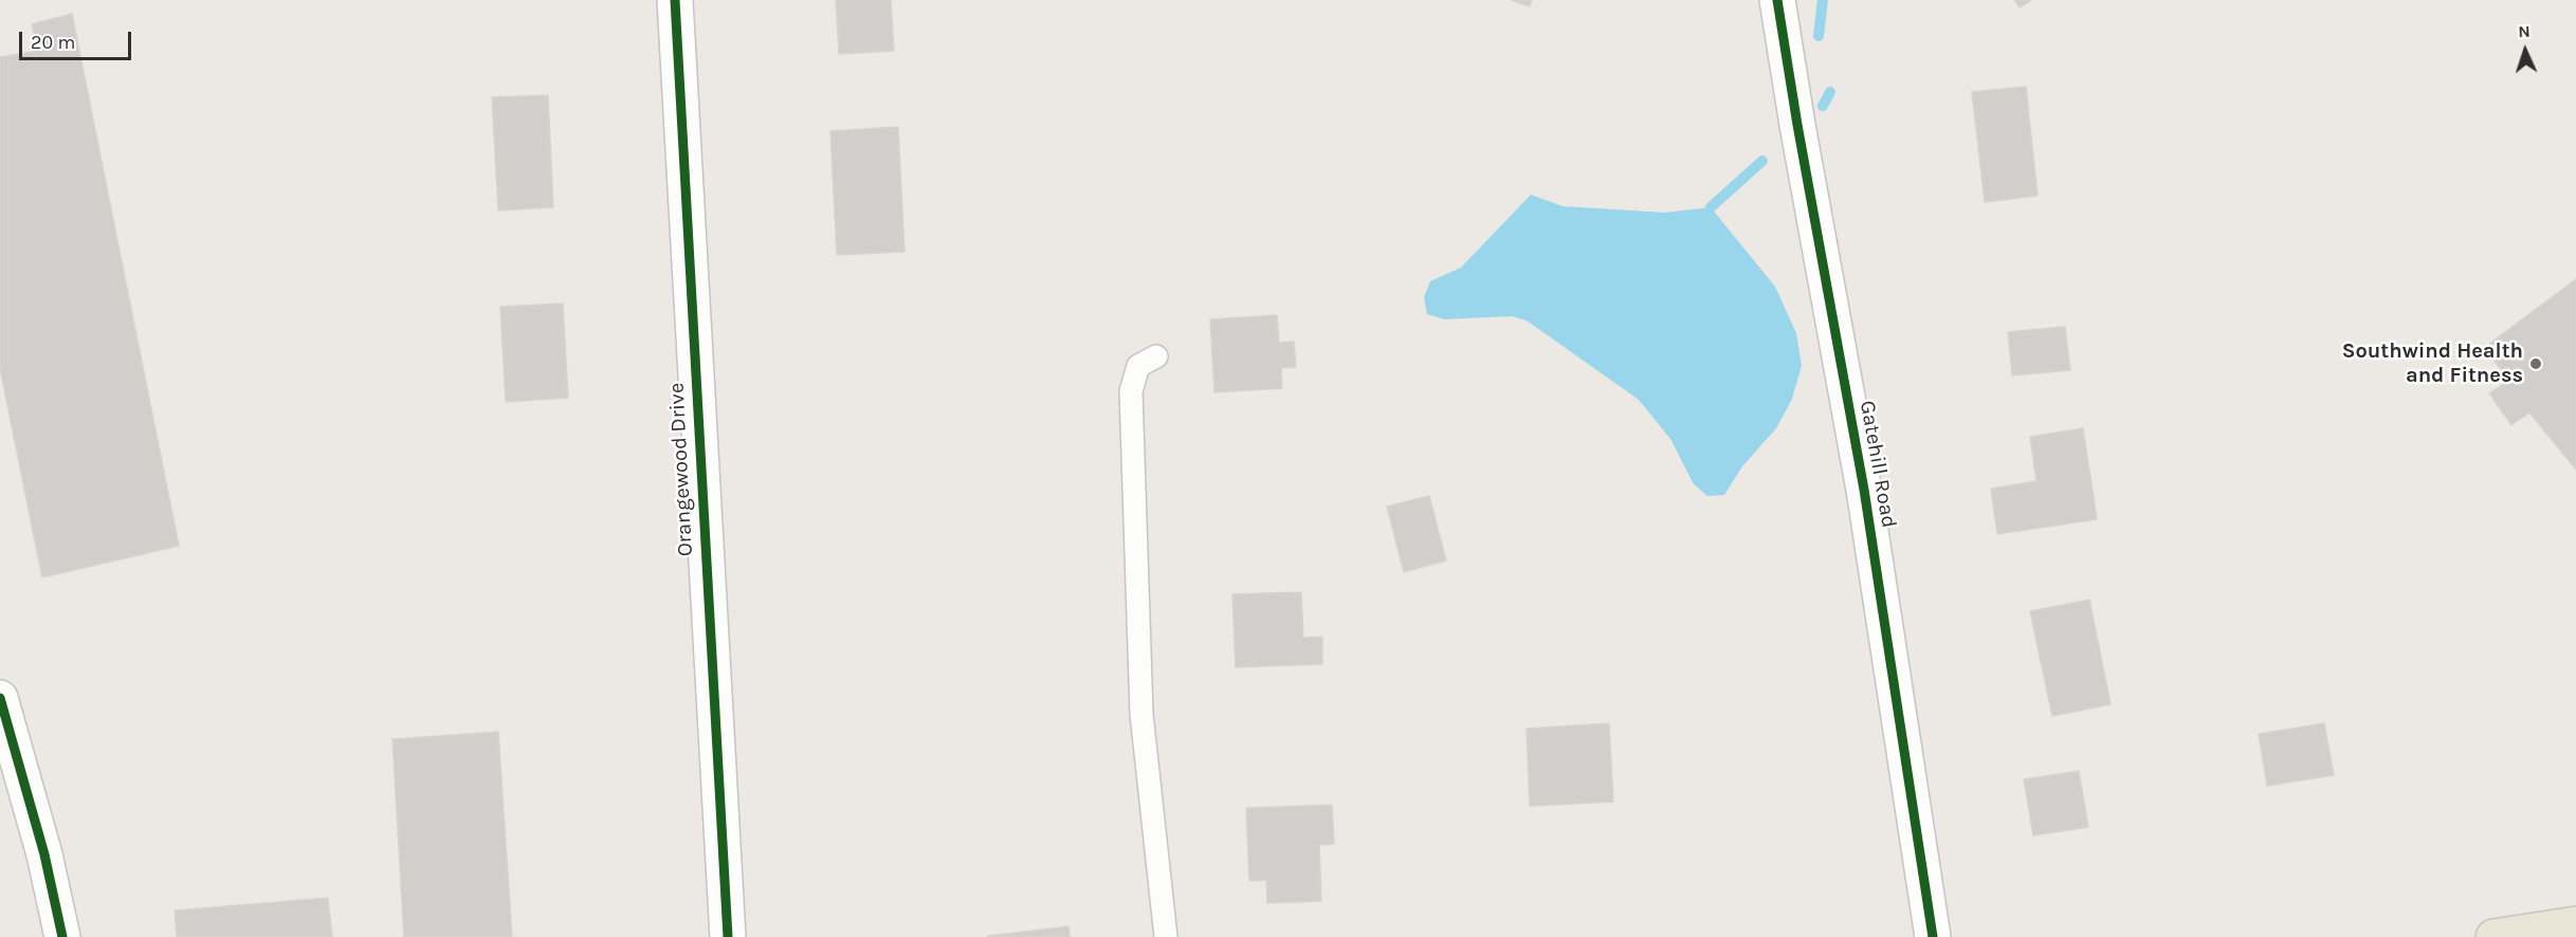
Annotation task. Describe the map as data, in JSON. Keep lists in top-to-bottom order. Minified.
{"streets":{"street":["Gatehill Road","Orangewood Drive"]},"places":["Southwind Health and Fitness"],"scale_bar":"20 m","north":"top"}
